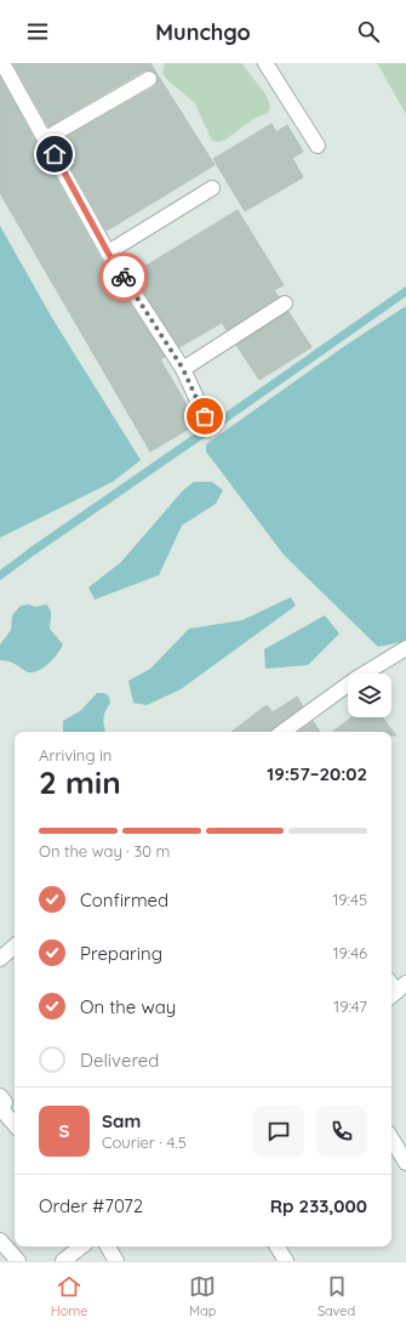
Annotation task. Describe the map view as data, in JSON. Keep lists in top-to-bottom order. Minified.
{"page":{"header":"Munchgo","heading":["2 min","Arriving in","19:57–20:02"],"panel":["Sam","Courier · 4.5","Order #7072","Rp 233,000"],"bar":"On the way · 30 m","list":[["Confirmed","19:45"],["Preparing","19:46"],["On the way","19:47"],"Delivered"],"round":"S","tabs":["Home","Map","Saved"]}}
